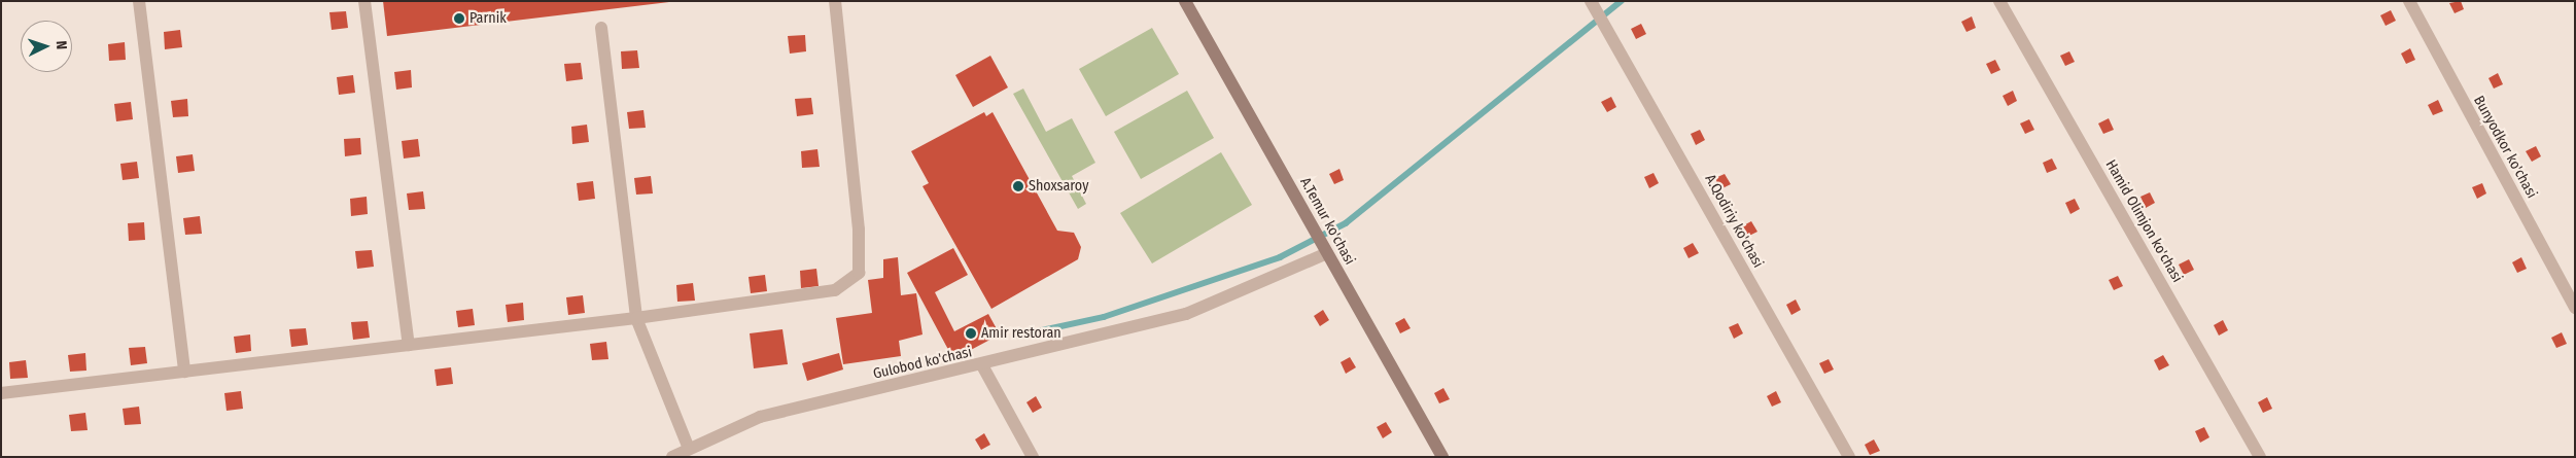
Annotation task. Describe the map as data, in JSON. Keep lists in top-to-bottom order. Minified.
{"streets":{"main road":["A.Temur ko'chasi"],"street":["Bunyodkor ko'chasi","A.Qodiriy ko'chasi","Hamid Olimjon ko'chasi","Gulobod ko'chasi"]},"crossings":[["A.Temur ko'chasi","Gulobod ko'chasi"]],"places":["Parnik","Shoxsaroy","Amir restoran"],"north":"right"}
